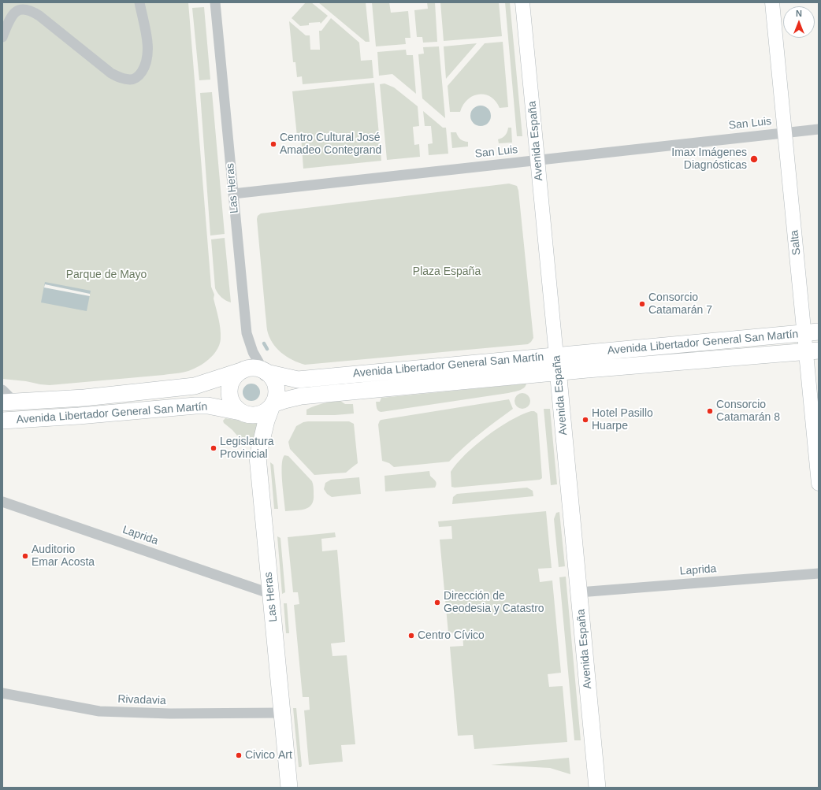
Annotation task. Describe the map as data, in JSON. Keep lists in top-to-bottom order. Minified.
{"streets":{"main road":["Avenida España","Las Heras","Salta","Avenida Libertador General San Martín"],"street":["San Luis","Laprida","Rivadavia"]},"crossings":[["San Luis","Avenida España"],["San Luis","Las Heras"],["San Luis","Salta"],["Avenida España","Avenida Libertador General San Martín"],["Avenida España","Laprida"],["Las Heras","Avenida Libertador General San Martín"],["Las Heras","Laprida"],["Las Heras","Rivadavia"],["Salta","Avenida Libertador General San Martín"]],"parks":["Plaza España","Parque de Mayo"],"places":["Centro Cultural José Amadeo Contegrand","Imax Imágenes Diagnósticas","Consorcio Catamarán 7","Consorcio Catamarán 8","Hotel Pasillo Huarpe","Legislatura Provincial","Auditorio Emar Acosta","Dirección de Geodesia y Catastro","Centro Cívico","Civico Art"],"north":"top"}
